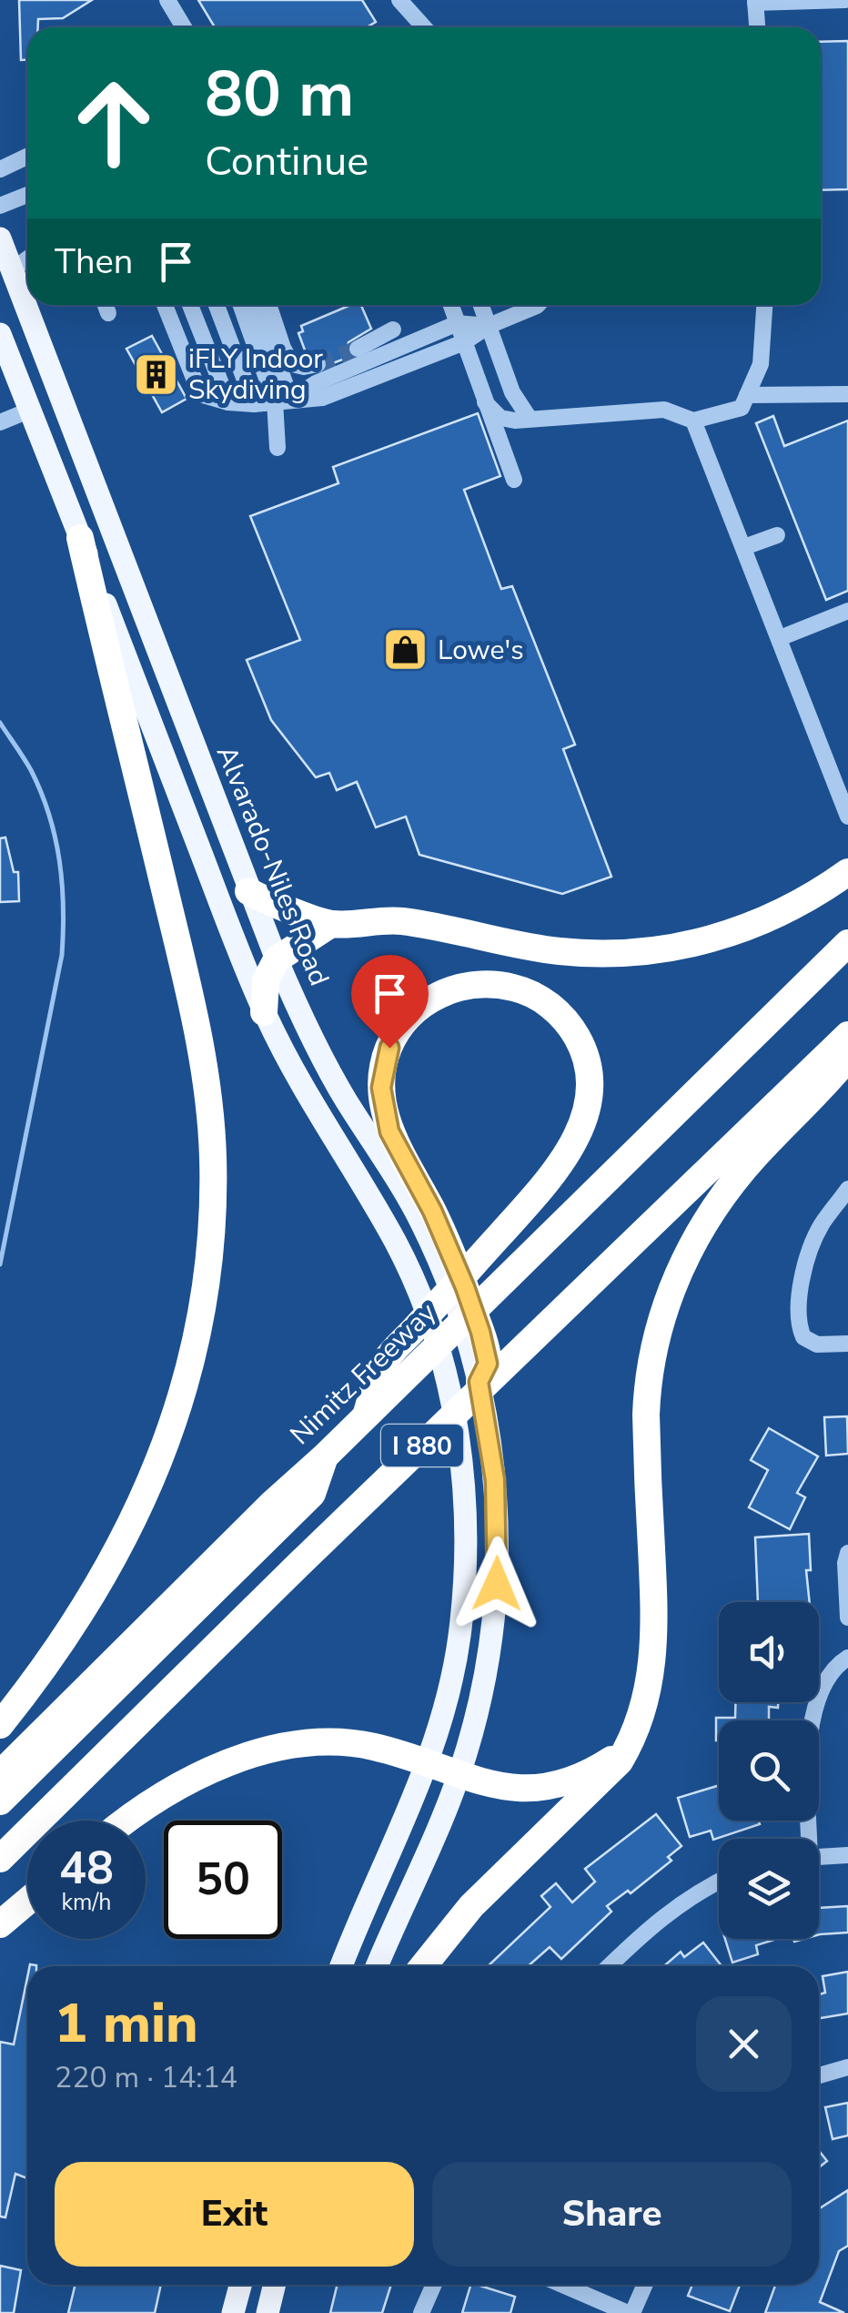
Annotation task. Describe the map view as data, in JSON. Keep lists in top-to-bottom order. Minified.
{"streets":{"highway":["Nimitz Freeway","I 880"],"main road":["Alvarado-Niles Road"]},"crossings":[["Nimitz Freeway","I 880"]],"places":{"building":["iFLY Indoor Skydiving"],"shop":["Lowe's"]},"page":{"turn":["80 m","Continue"],"then":"Then","speed":"48 km/h","limit":"50","heading":["1 min","220 m · 14:14"],"buttons":["Exit","Share"]}}
